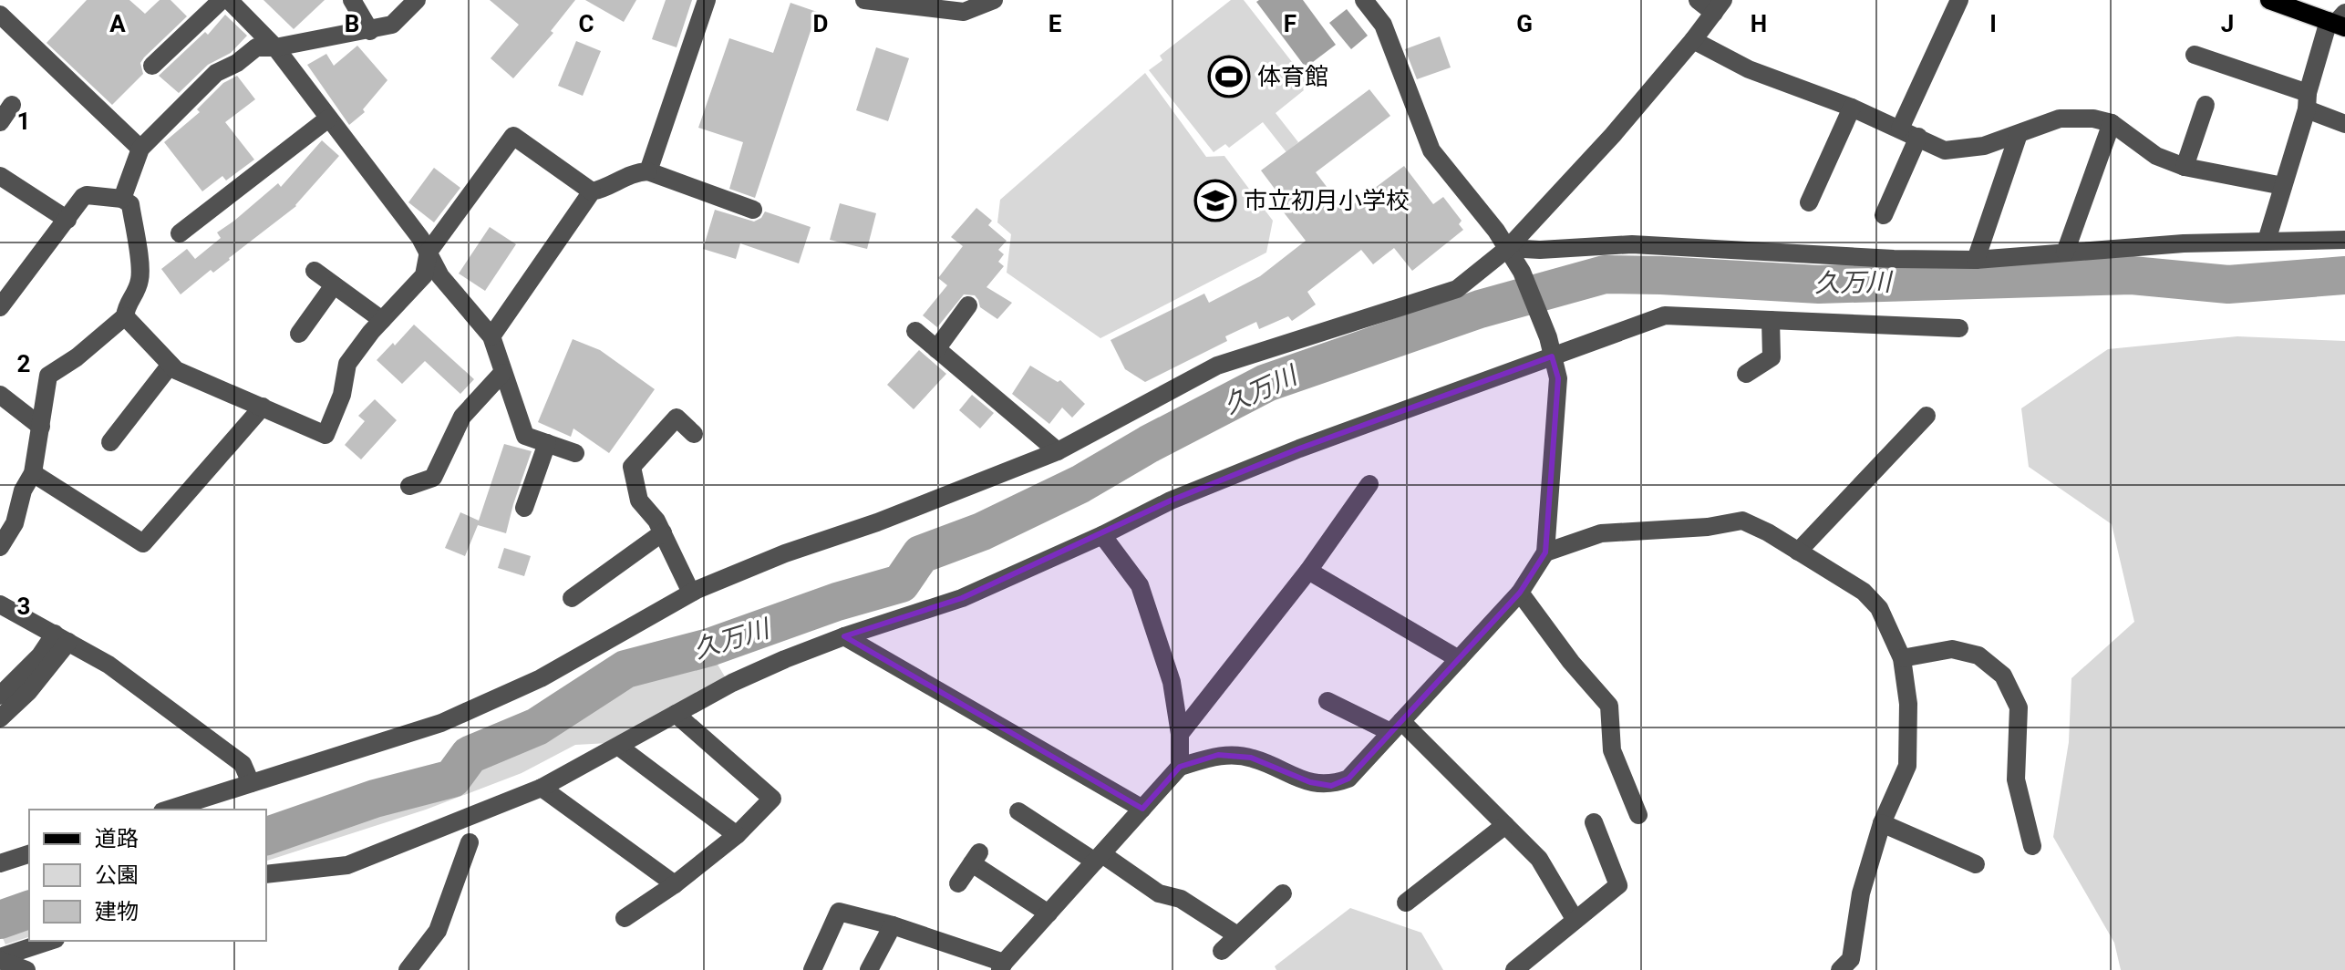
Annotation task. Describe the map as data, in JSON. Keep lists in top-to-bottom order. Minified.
{"water":["久万川"],"places":{"sports":["体育館"],"school or university":["市立初月小学校"]},"legend":["道路","公園","建物"],"grid":{"columns":["A","B","C","D","E","F","G","H","I","J"],"rows":["1","2","3"]}}
